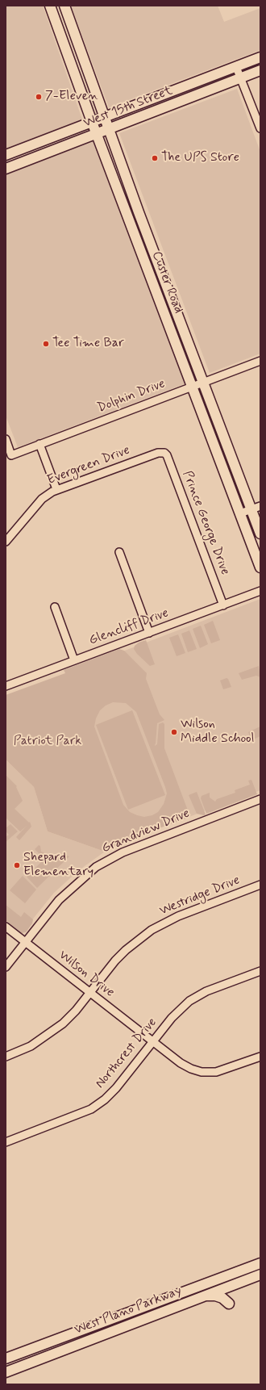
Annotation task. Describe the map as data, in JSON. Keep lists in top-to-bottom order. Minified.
{"streets":{"main road":["West 15th Street","Custer Road","West Plano Parkway"],"street":["Dolphin Drive","Evergreen Drive","Prince George Drive","Glencliff Drive","Grandview Drive","Westridge Drive","Wilson Drive","Northcrest Drive"]},"crossings":[["West 15th Street","Custer Road"],["Custer Road","Dolphin Drive"],["Evergreen Drive","Prince George Drive"],["Prince George Drive","Glencliff Drive"],["Grandview Drive","Wilson Drive"],["Westridge Drive","Wilson Drive"],["Wilson Drive","Northcrest Drive"]],"parks":["Patriot Park"],"places":["7-Eleven","The UPS Store","Tee Time Bar","Wilson Middle School","Shepard Elementary"]}
